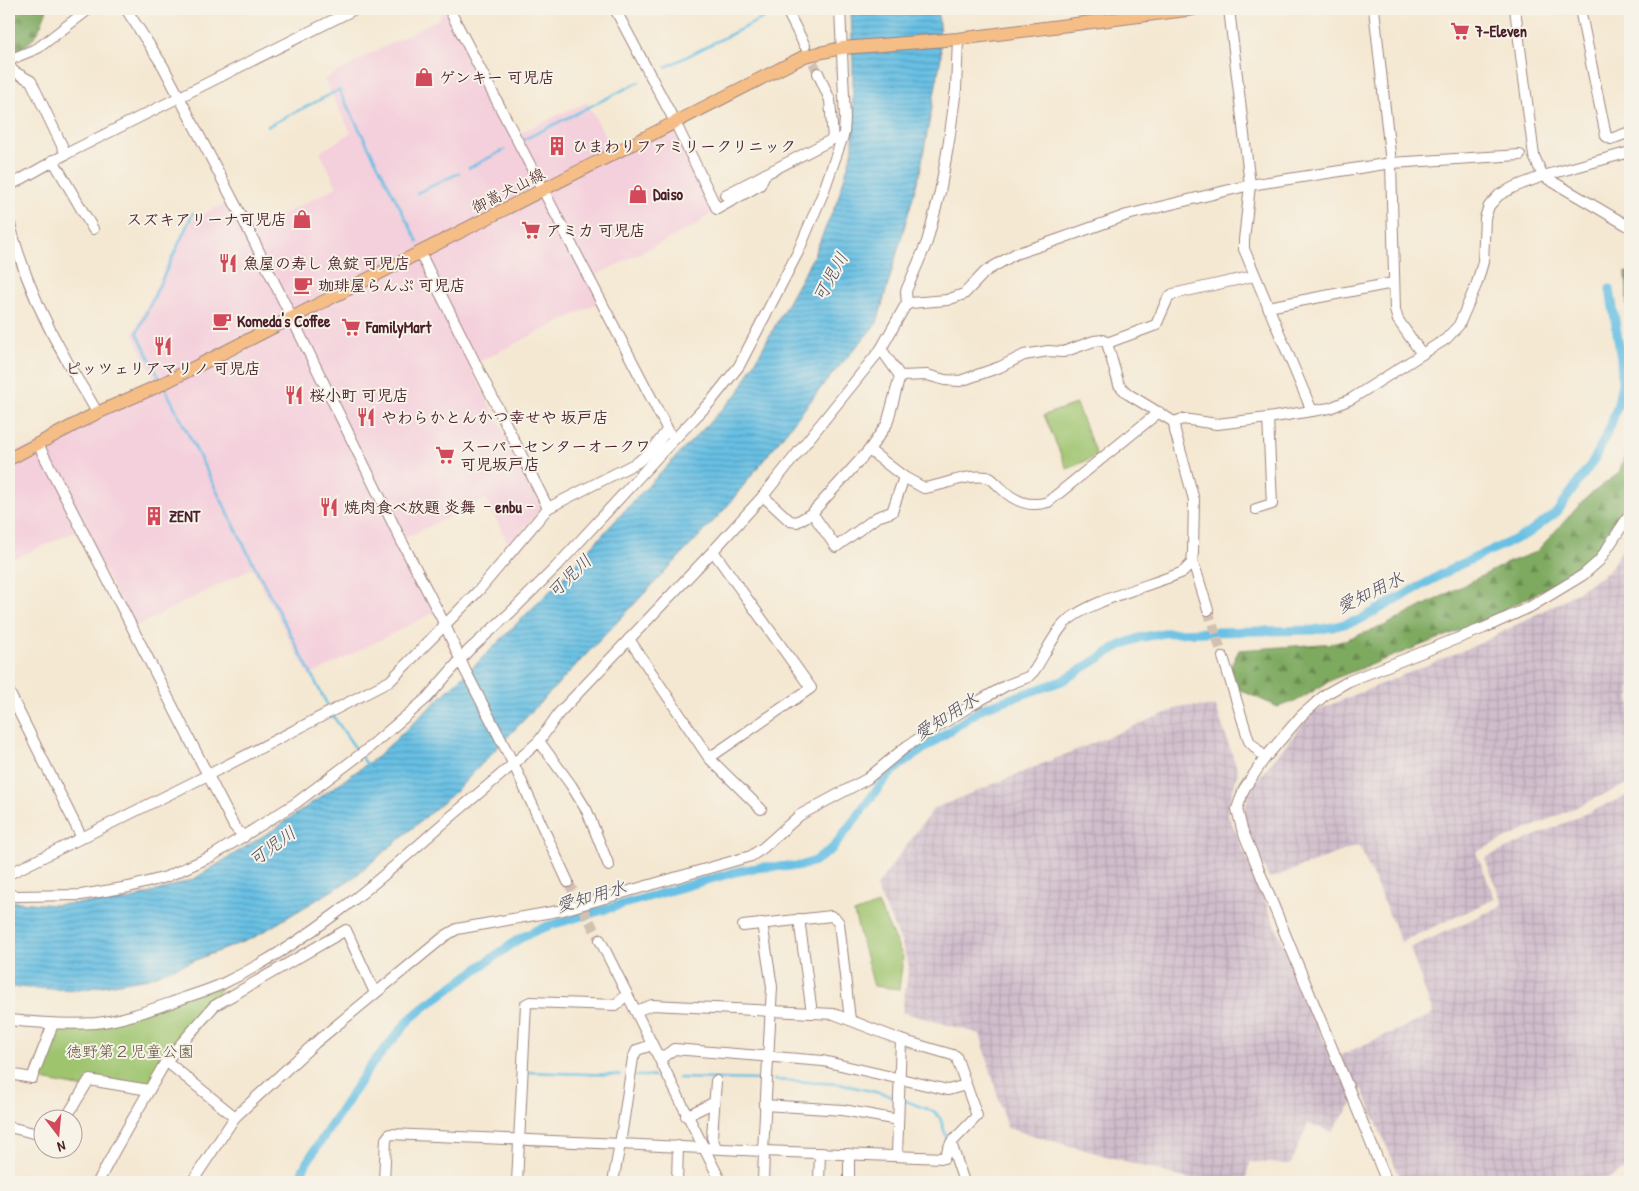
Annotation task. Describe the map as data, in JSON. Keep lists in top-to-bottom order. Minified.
{"streets":{"main road":["御嵩犬山線"]},"water":["可児川","愛知用水"],"parks":["徳野第２児童公園"],"places":{"supermarket":["7-Eleven","アミカ 可児店","FamilyMart","スーパーセンターオークワ 可児坂戸店"],"shop":["ゲンキー 可児店","Daiso","スズキアリーナ可児店"],"building":["ひまわりファミリークリニック","ZENT"],"restaurant":["魚屋の寿し 魚錠 可児店","ピッツェリアマリノ 可児店","桜小町 可児店","やわらかとんかつ幸せや 坂戸店","焼肉食べ放題 炎舞 ‐enbu‐"],"cafe":["珈琲屋らんぷ 可児店","Komeda's Coffee"]},"north":"bottom"}
